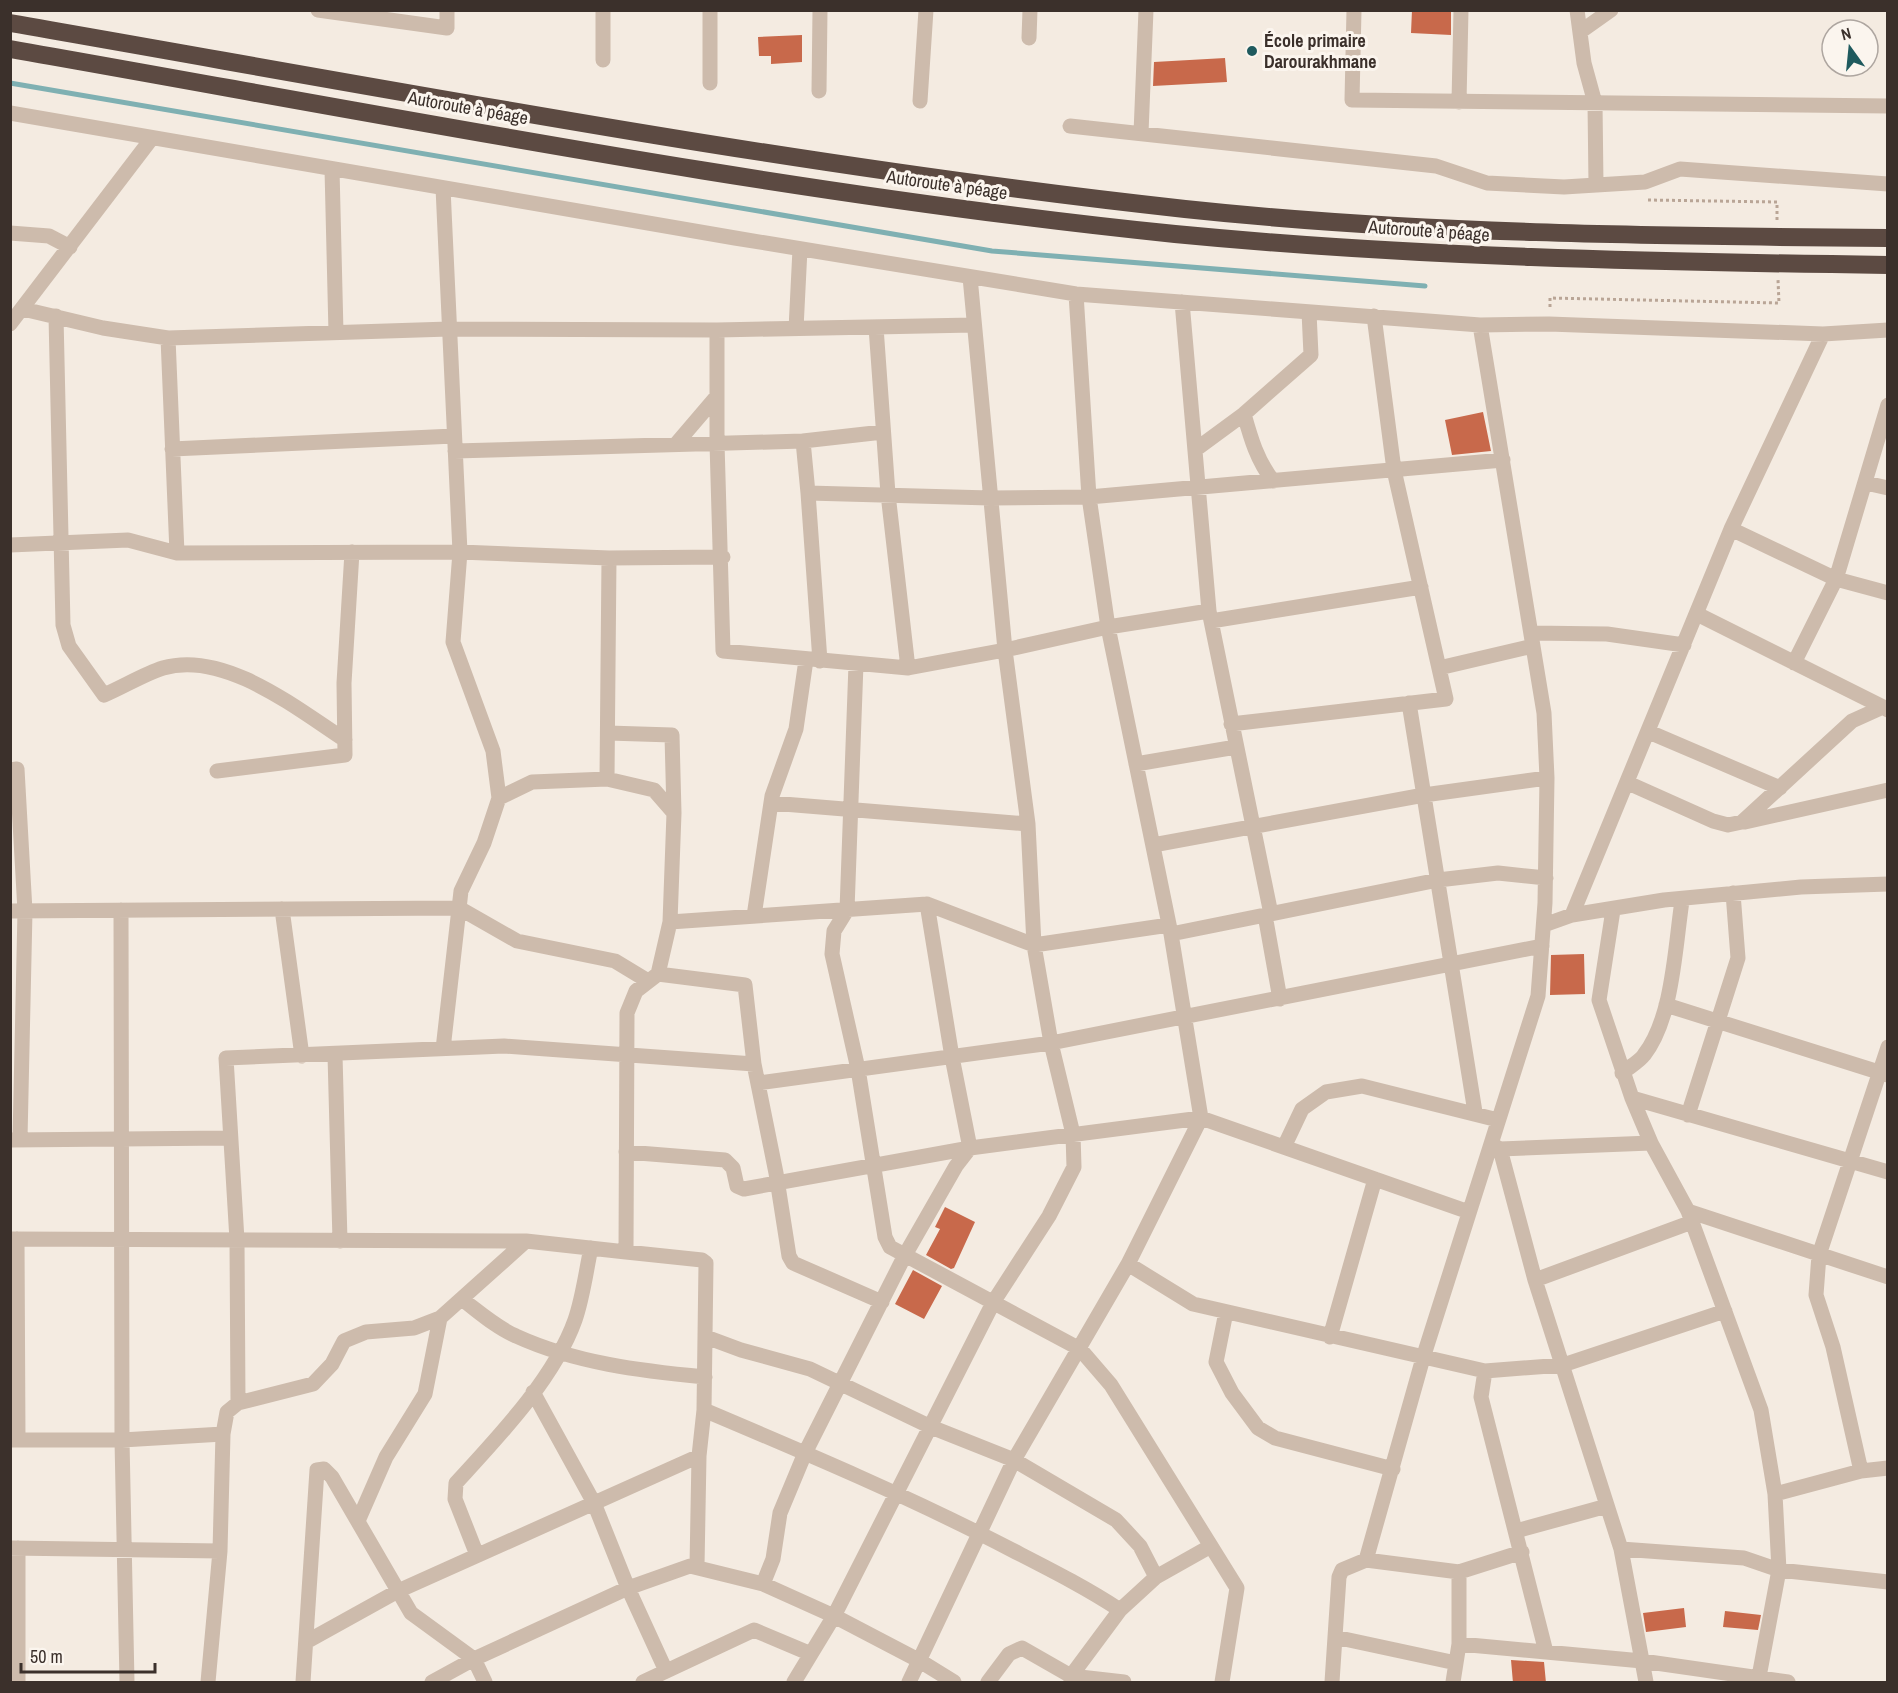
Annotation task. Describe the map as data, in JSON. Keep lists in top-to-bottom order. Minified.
{"streets":{"highway":["Autoroute à péage"]},"places":["École primaire Darourakhmane"],"scale_bar":"50 m","north":"top"}
